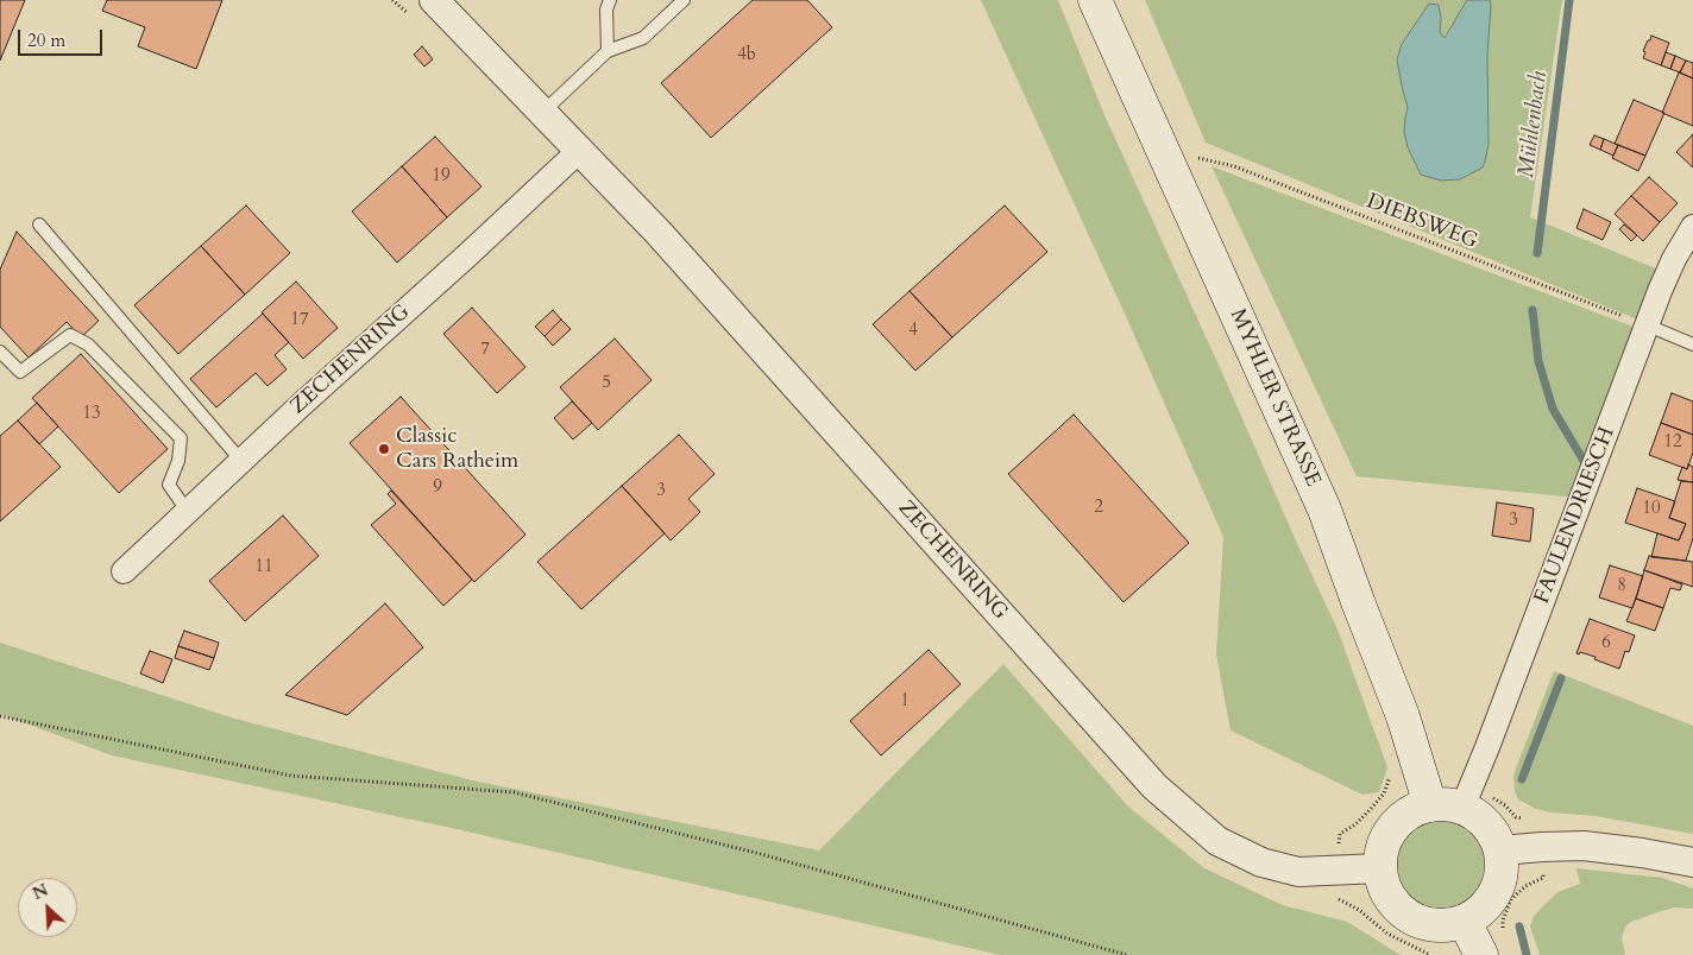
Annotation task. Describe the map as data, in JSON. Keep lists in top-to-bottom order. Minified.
{"streets":{"main road":["MYHLER STRASSE"],"street":["ZECHENRING","FAULENDRIESCH"],"path":["DIEBSWEG"]},"crossings":[["DIEBSWEG","FAULENDRIESCH"],["ZECHENRING","MYHLER STRASSE"],["ZECHENRING","FAULENDRIESCH"],["MYHLER STRASSE","FAULENDRIESCH"]],"water":["Mühlenbach"],"places":["Classic Cars Ratheim"],"house_numbers":["4b","19","17","4","7","5","13","12","9","3","2","10","3","11","8","6","1"],"scale_bar":"20 m","north":"top left"}
